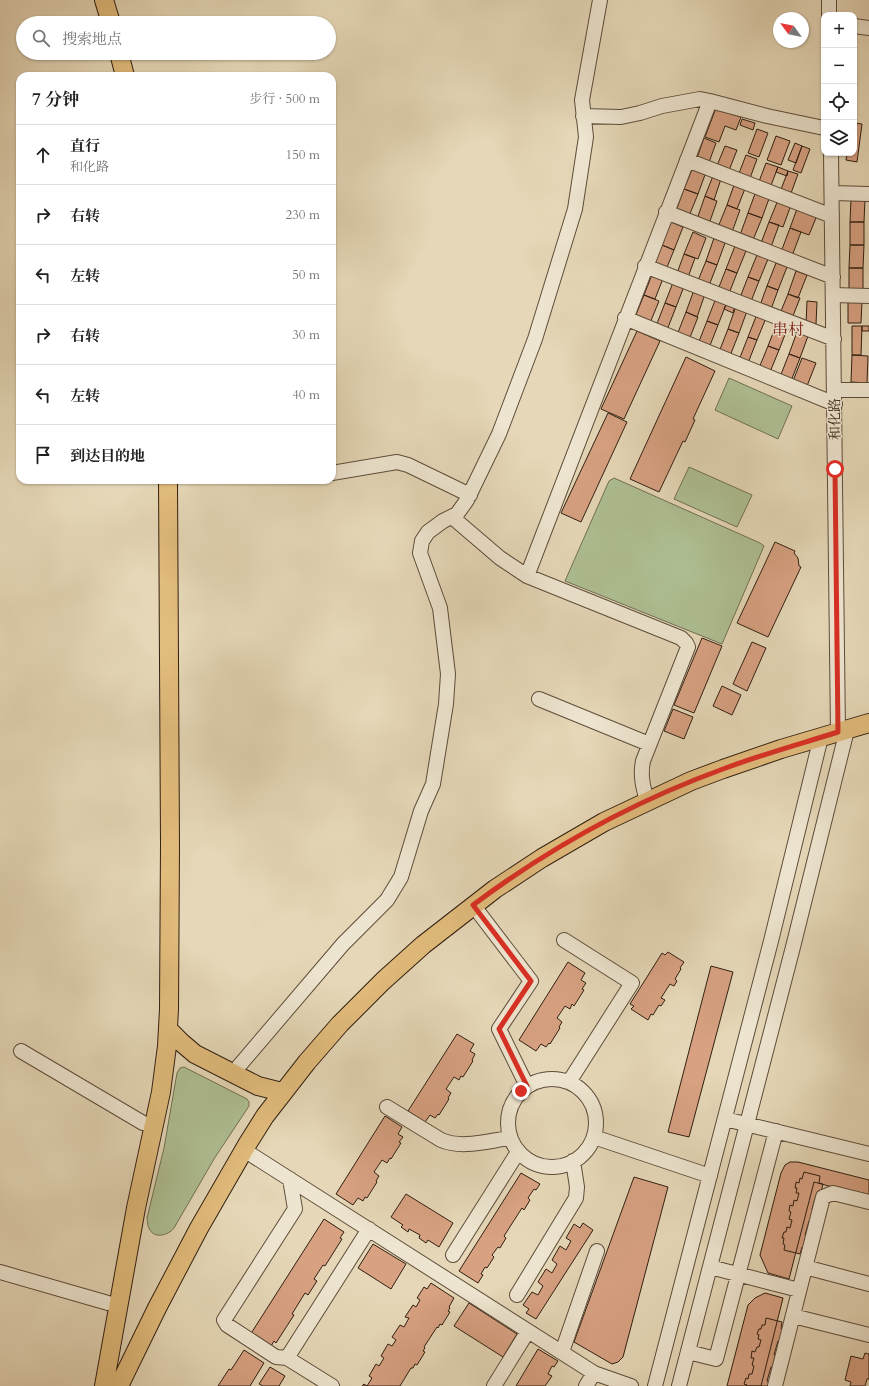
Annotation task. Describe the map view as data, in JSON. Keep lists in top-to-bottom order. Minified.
{"streets":{"street":["和化路"]},"districts":["串村"],"north":"top left","page":{"map_buttons":["+","−"],"search":"搜索地点","heading":["7 分钟","步行 · 500 m"],"list":[["直行","和化路","150 m"],["右转","230 m"],["左转","50 m"],["右转","30 m"],["左转","40 m"],"到达目的地"]}}
